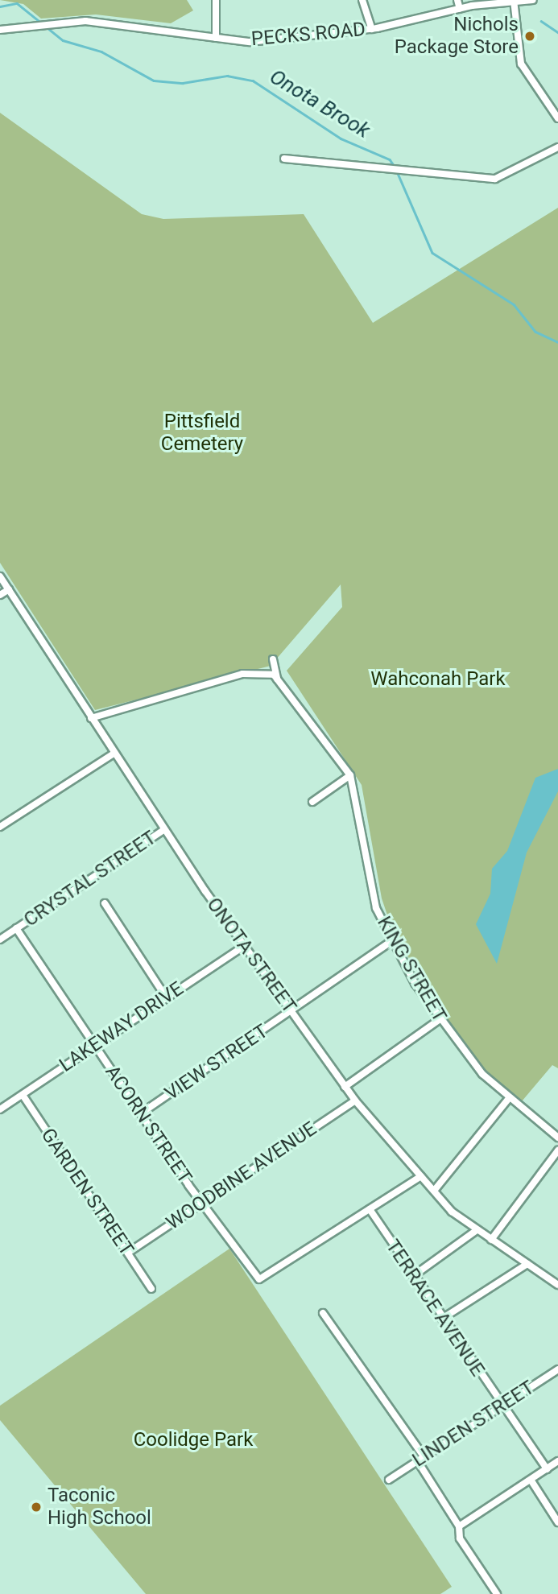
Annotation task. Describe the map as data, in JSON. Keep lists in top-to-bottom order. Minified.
{"streets":{"street":["PECKS ROAD","CRYSTAL STREET","ONOTA STREET","KING STREET","LAKEWAY DRIVE","VIEW STREET","ACORN STREET","WOODBINE AVENUE","GARDEN STREET","TERRACE AVENUE","LINDEN STREET"]},"crossings":[["CRYSTAL STREET","ONOTA STREET"],["CRYSTAL STREET","ACORN STREET"],["ONOTA STREET","LAKEWAY DRIVE"],["ONOTA STREET","VIEW STREET"],["ONOTA STREET","WOODBINE AVENUE"],["KING STREET","VIEW STREET"],["LAKEWAY DRIVE","ACORN STREET"],["LAKEWAY DRIVE","GARDEN STREET"],["VIEW STREET","ACORN STREET"],["ACORN STREET","WOODBINE AVENUE"],["ACORN STREET","TERRACE AVENUE"],["WOODBINE AVENUE","GARDEN STREET"],["TERRACE AVENUE","LINDEN STREET"]],"water":["Onota Brook"],"parks":["Pittsfield Cemetery","Wahconah Park","Coolidge Park"],"places":["Nichols Package Store","Taconic High School"]}
